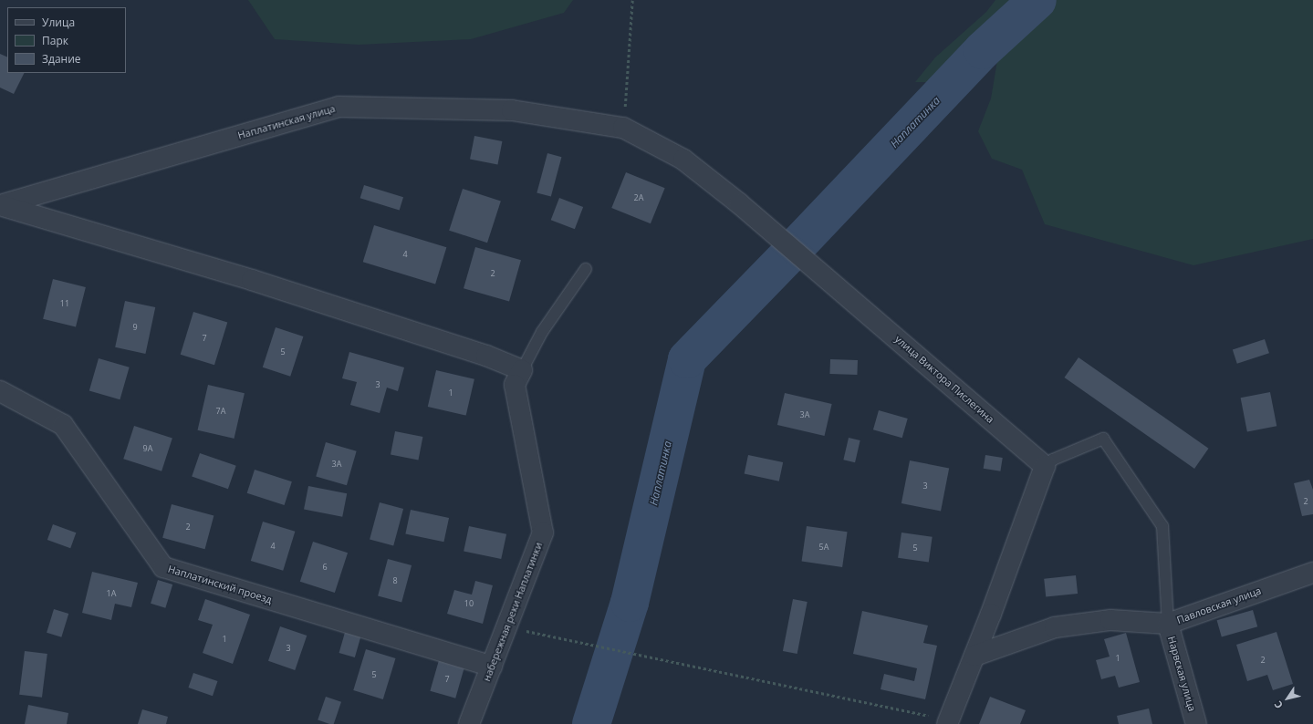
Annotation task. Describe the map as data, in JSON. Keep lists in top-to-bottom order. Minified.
{"streets":{"street":["Наплатинская улица","улица Виктора Пислегина","Наплатинский проезд","Павловская улица","набережная реки Наплатинки","Нарвская улица"]},"crossings":[["Наплатинская улица","улица Виктора Пислегина"],["Наплатинская улица","набережная реки Наплатинки"],["Наплатинский проезд","набережная реки Наплатинки"],["Павловская улица","Нарвская улица"]],"water":["Наплатинка"],"house_numbers":["2А","4","2","11","9","7","5","3","1","7А","3А","9А","3А","3","2","2","4","5А","5","6","8","1А","10","1","3","1","2","5","7"],"legend":["Улица","Парк","Здание"],"north":"bottom left"}
